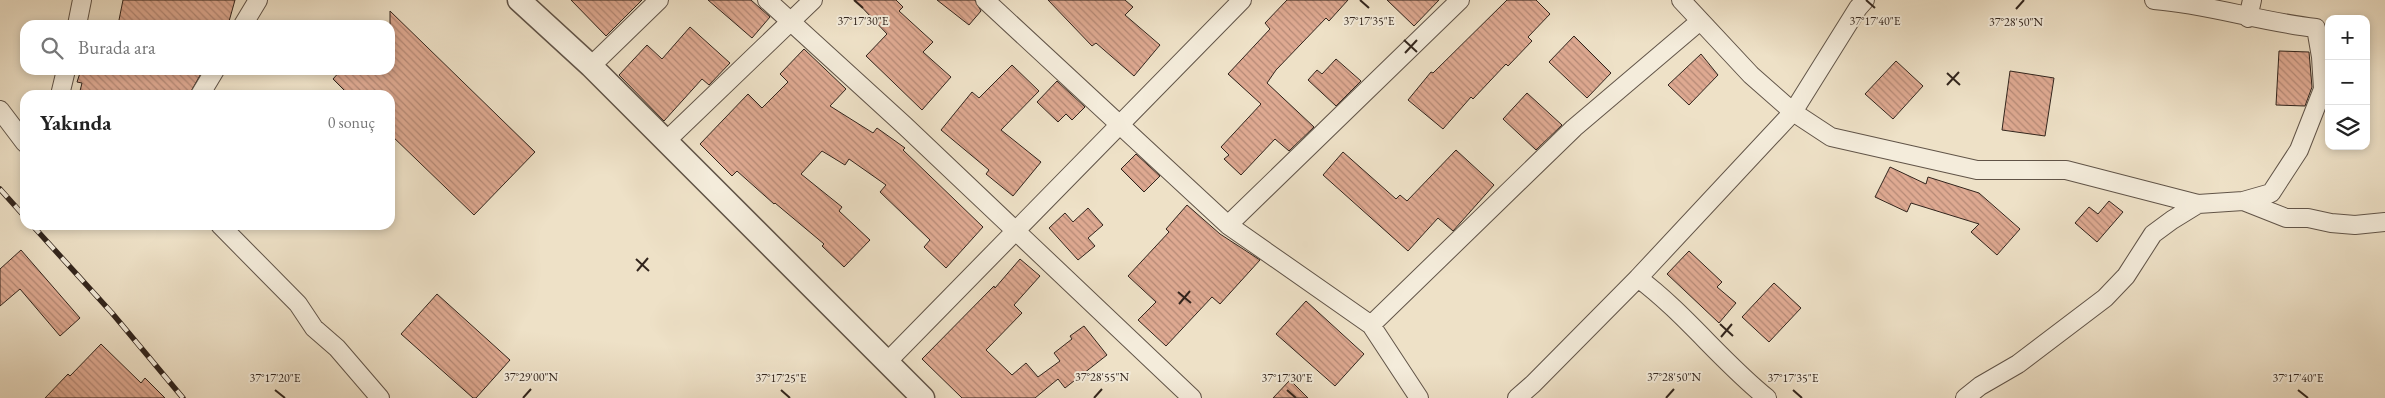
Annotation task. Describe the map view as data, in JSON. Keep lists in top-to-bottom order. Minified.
{"page":{"map_buttons":["+","−"],"search":"Burada ara","heading":["Yakında","0 sonuç"]},"coordinates":["37°17'30\"E","37°17'40\"E","37°17'35\"E","37°28'50\"N","37°29'00\"N","37°28'55\"N","37°17'20\"E","37°17'25\"E"]}
